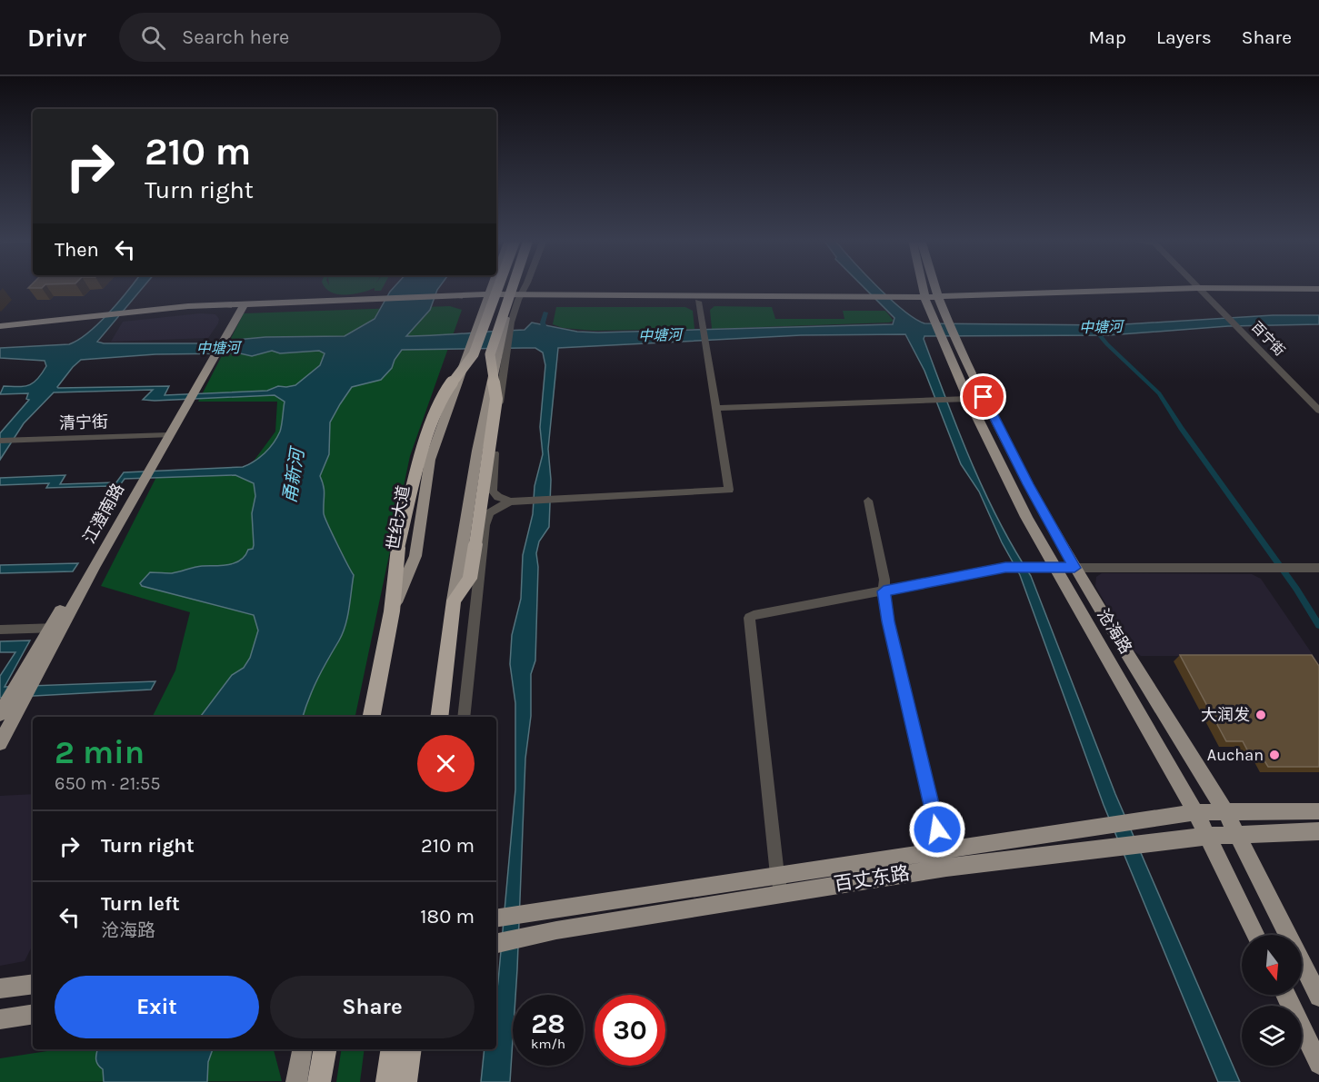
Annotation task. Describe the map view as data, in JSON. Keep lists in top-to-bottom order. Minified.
{"streets":{"highway":["世纪大道"],"main road":["江澄南路","沧海路","百丈东路"],"street":["百宁街","清宁街"]},"crossings":[["清宁街","江澄南路"],["沧海路","百丈东路"]],"water":["中塘河","甬新河"],"places":["大润发","Auchan"],"north":"bottom","page":{"header":"Drivr","search":"Search here","nav":["Map","Layers","Share"],"turn":["210 m","Turn right"],"then":"Then","heading":["2 min","650 m · 21:55"],"list":[{"name":"Turn right","value":"210 m"},{"name":"Turn left","note":"沧海路","value":"180 m"}],"buttons":["Exit","Share"],"speed":"28 km/h","limit":"30"}}
